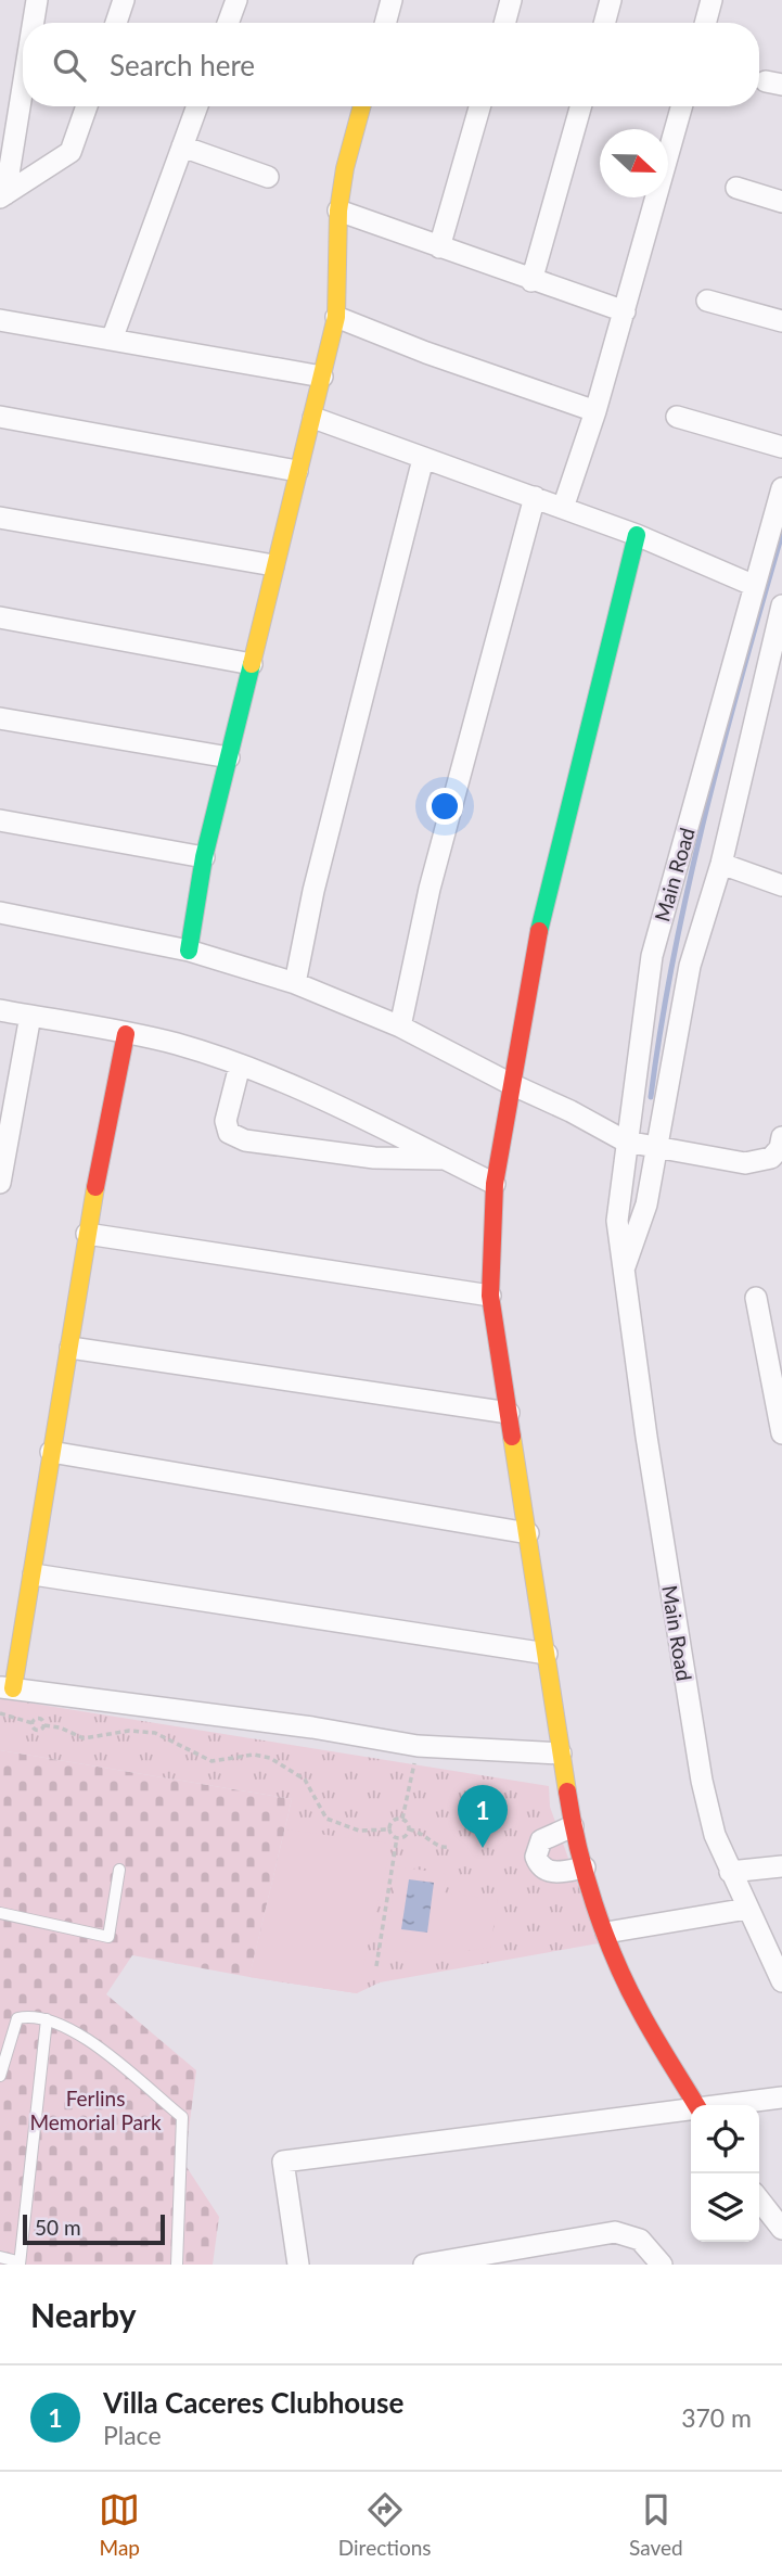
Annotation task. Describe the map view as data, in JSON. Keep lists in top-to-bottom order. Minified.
{"streets":{"street":["Main Road"]},"parks":["Ferlins Memorial Park"],"scale_bar":"50 m","north":"right","page":{"search":"Search here","pins":"1","scale":"50 m","heading":"Nearby","list":[{"mark":"1","name":"Villa Caceres Clubhouse","note":"Place","value":"370 m"}],"nav":["Map","Directions","Saved"]}}
